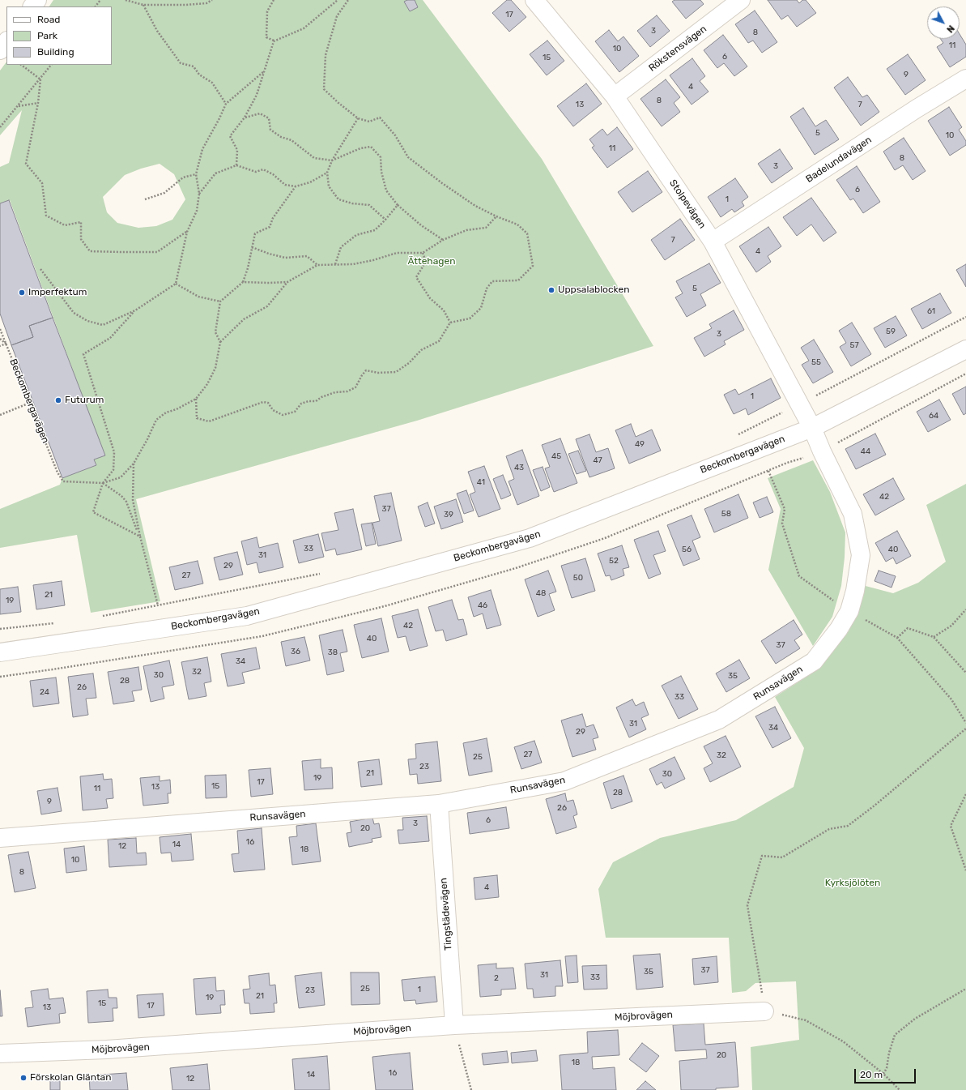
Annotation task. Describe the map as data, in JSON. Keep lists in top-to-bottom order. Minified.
{"streets":{"street":["Rökstensvägen","Badelundavägen","Stolpevägen","Beckombergavägen","Runsavägen","Tingstädevägen","Möjbrovägen"]},"crossings":[["Rökstensvägen","Stolpevägen"],["Badelundavägen","Stolpevägen"],["Stolpevägen","Beckombergavägen"],["Stolpevägen","Runsavägen"],["Beckombergavägen","Runsavägen"],["Runsavägen","Tingstädevägen"],["Tingstädevägen","Möjbrovägen"]],"parks":["Ättehagen","Kyrksjölöten"],"places":["Uppsalablocken","Imperfektum","Futurum","Förskolan Gläntan"],"house_numbers":["17","3","8","11","10","6","15","9","4","8","13","7","5","10","11","8","3","6","1","7","4","5","61","59","3","57","55","1","64","49","44","45","47","43","41","42","37","58","39","33","56","40","31","52","29","27","50","48","21","19","46","42","40","37","36","38","34","32","30","35","28","26","24","33","31","34","29","27","32","25","23","21","30","19","17","15","13","11","28","9","26","6","3","20","16","14","12","18","10","8","4","37","35","31","33","2","25","1","23","21","19","15","17","13","20","18","16","14","12"],"legend":["Road","Park","Building"],"scale_bar":"20 m","north":"bottom right"}
